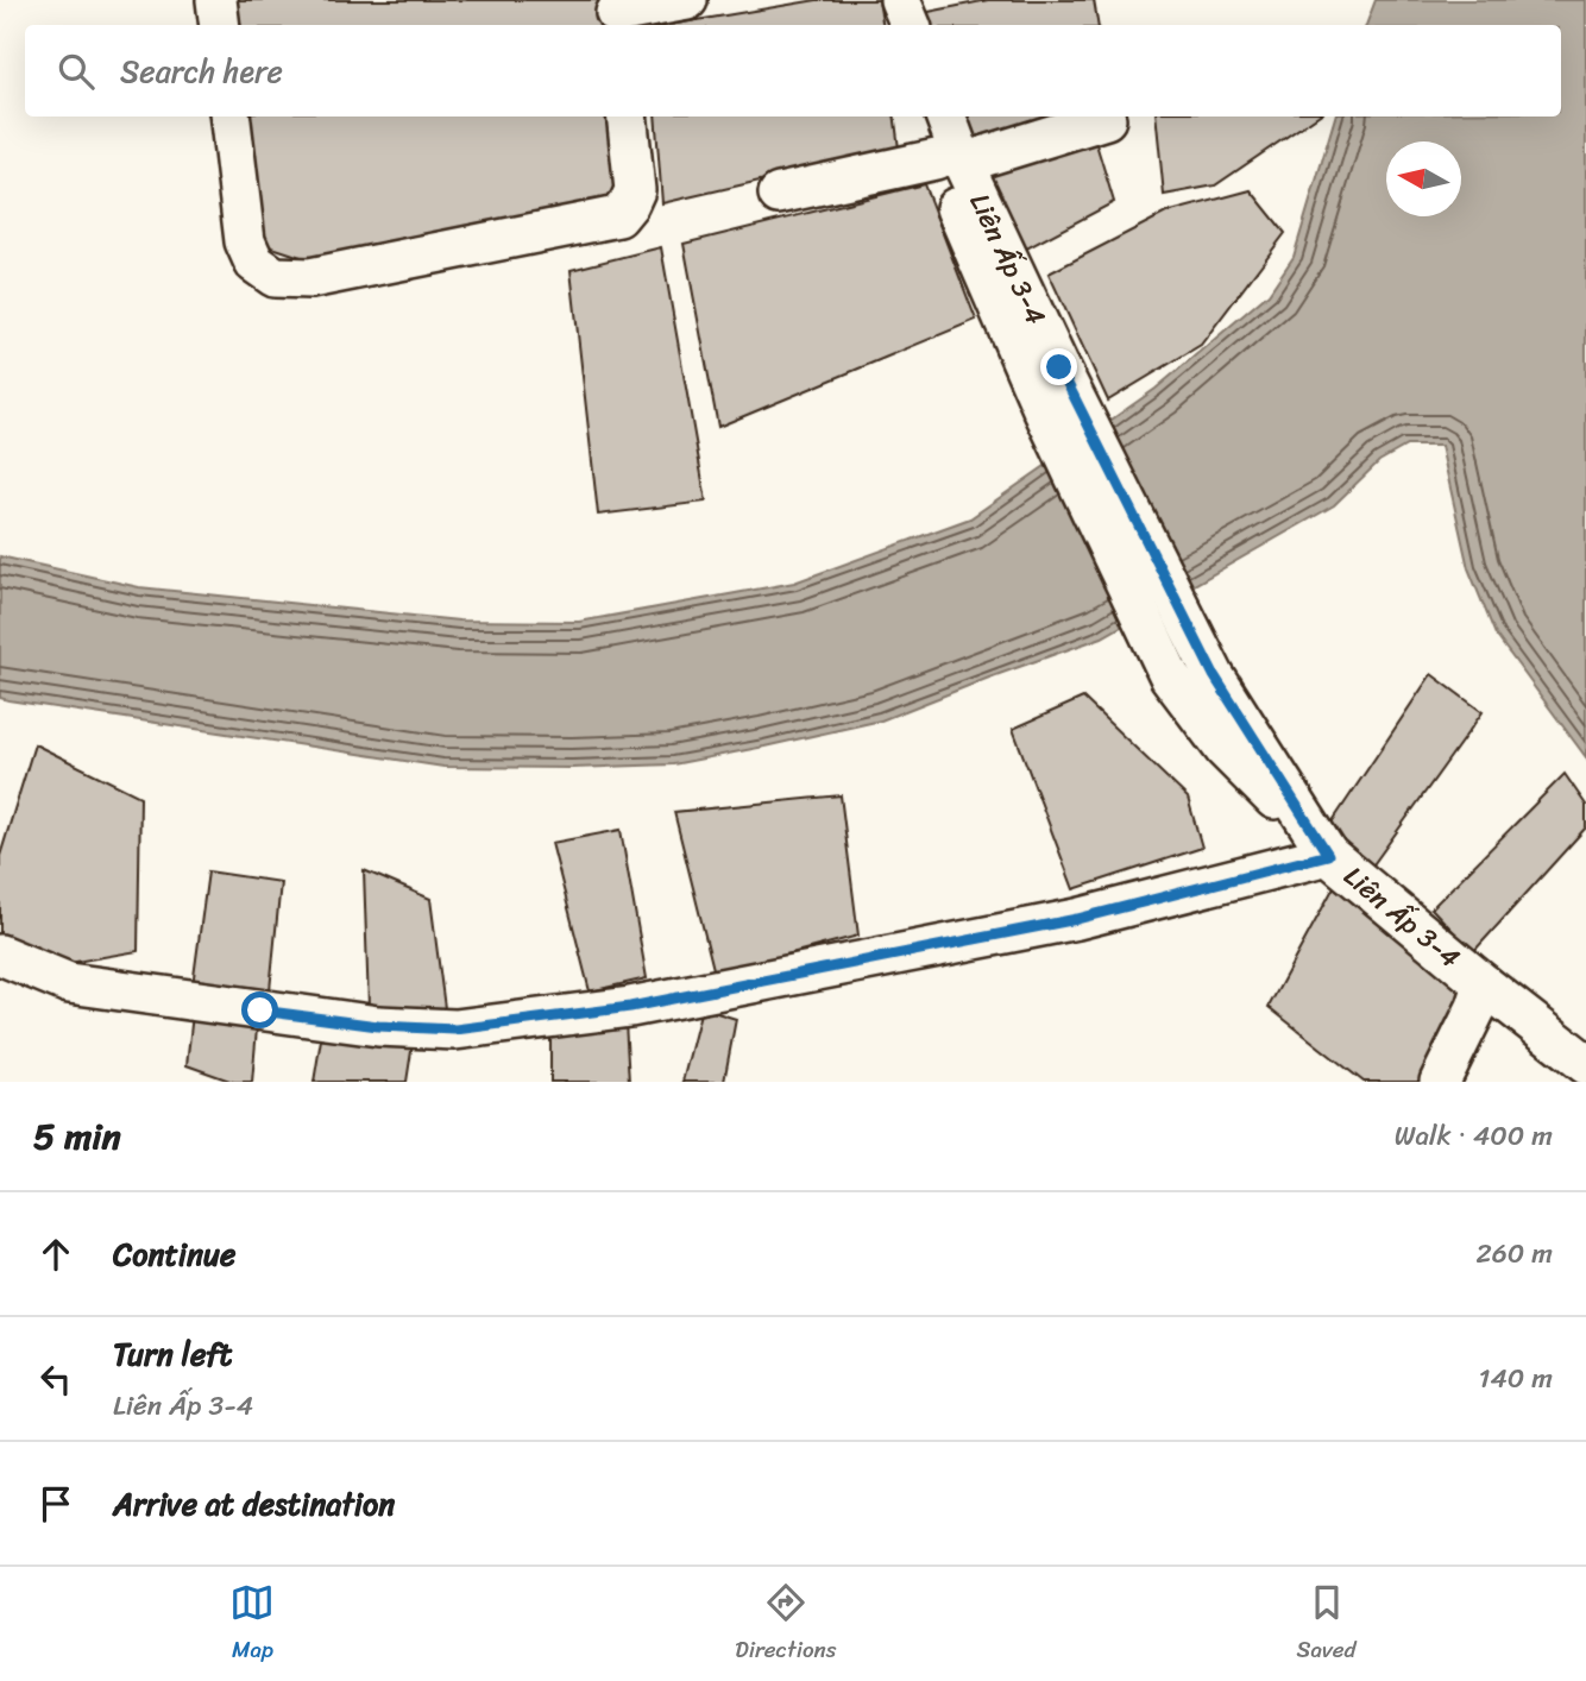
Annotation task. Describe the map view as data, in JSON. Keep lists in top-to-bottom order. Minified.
{"streets":{"street":["Liên Ấp 3-4"]},"north":"left","page":{"search":"Search here","heading":["5 min","Walk · 400 m"],"list":[["Continue","260 m"],["Turn left","Liên Ấp 3-4","140 m"],"Arrive at destination"],"nav":["Map","Directions","Saved"]}}
